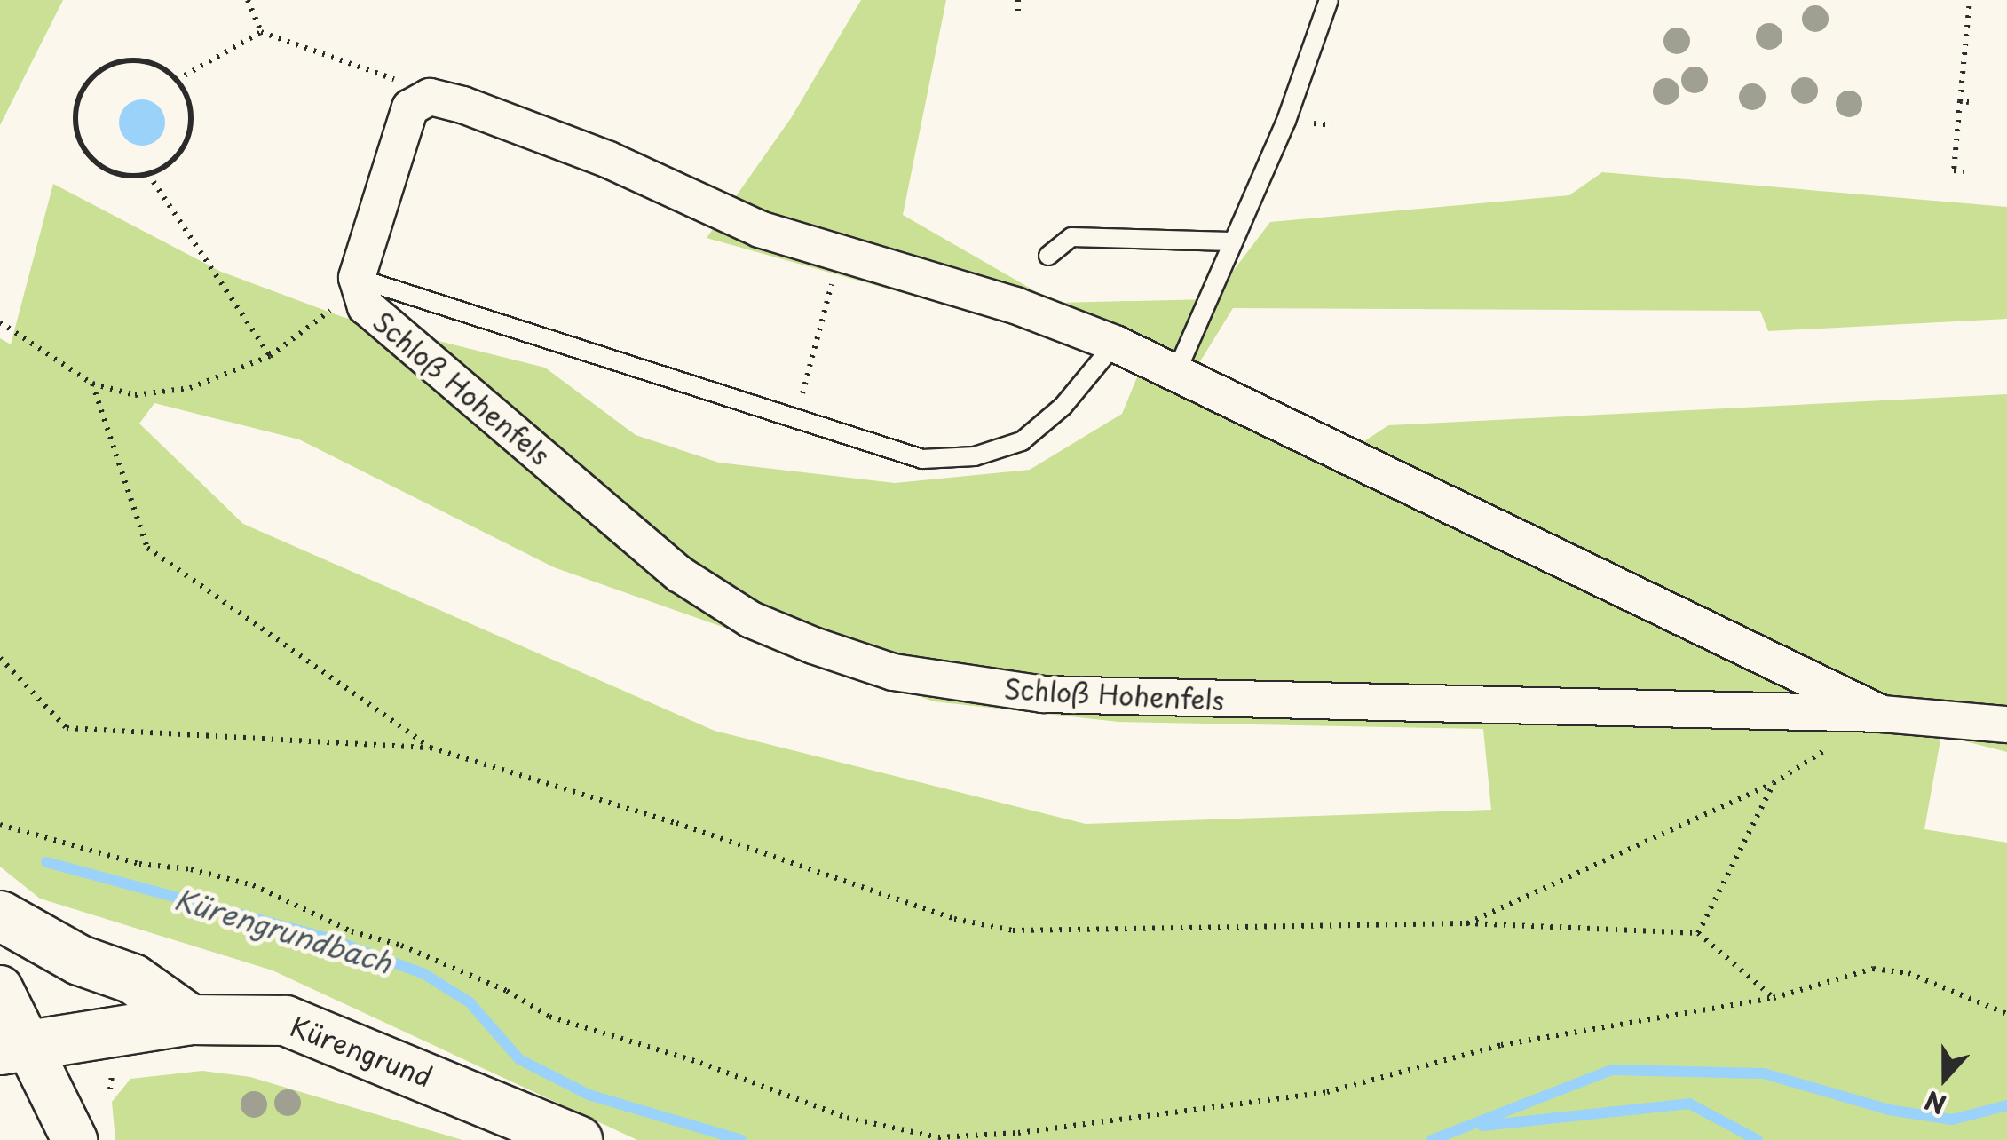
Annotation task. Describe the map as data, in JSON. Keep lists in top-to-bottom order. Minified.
{"streets":{"main road":["Kürengrund"],"street":["Schloß Hohenfels"]},"water":["Kürengrundbach"],"north":"bottom"}
